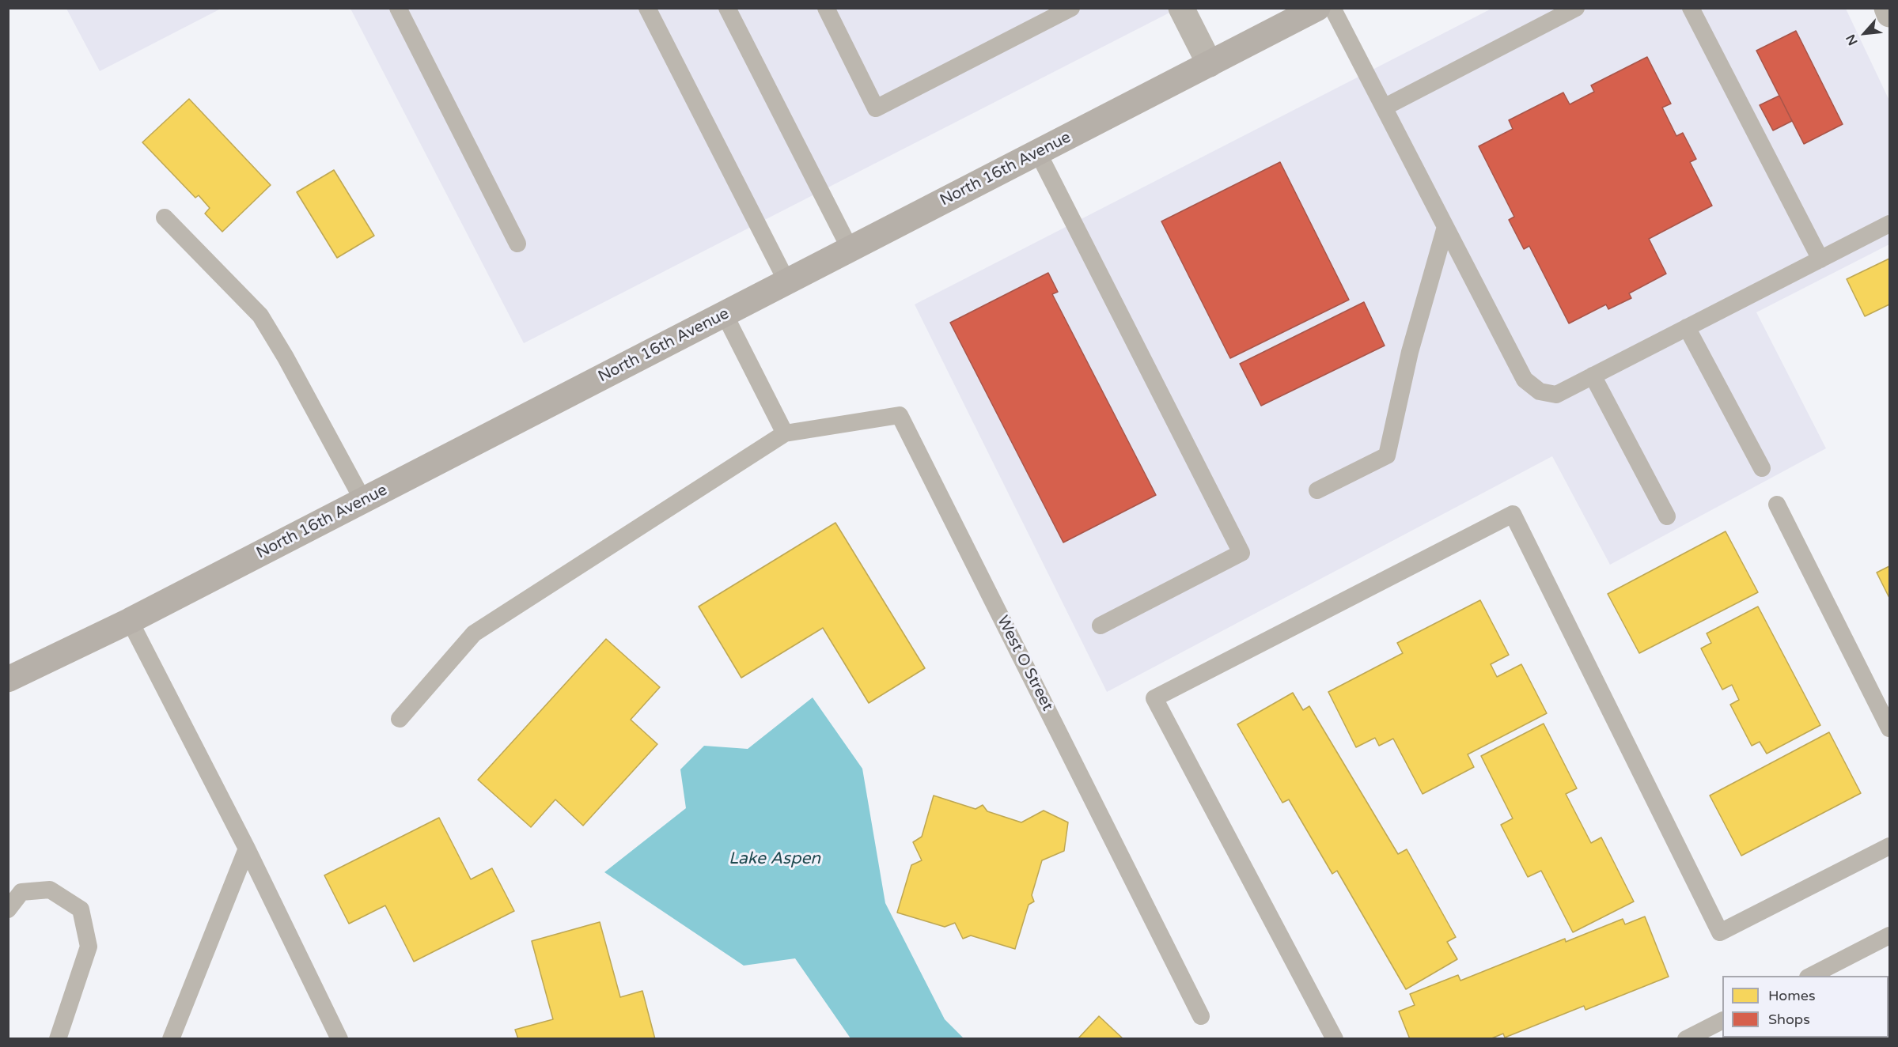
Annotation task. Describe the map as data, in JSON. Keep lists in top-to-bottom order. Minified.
{"streets":{"main road":["North 16th Avenue"],"lane":["West O Street"]},"water":["Lake Aspen"],"legend":["Homes","Shops"],"north":"bottom left"}
